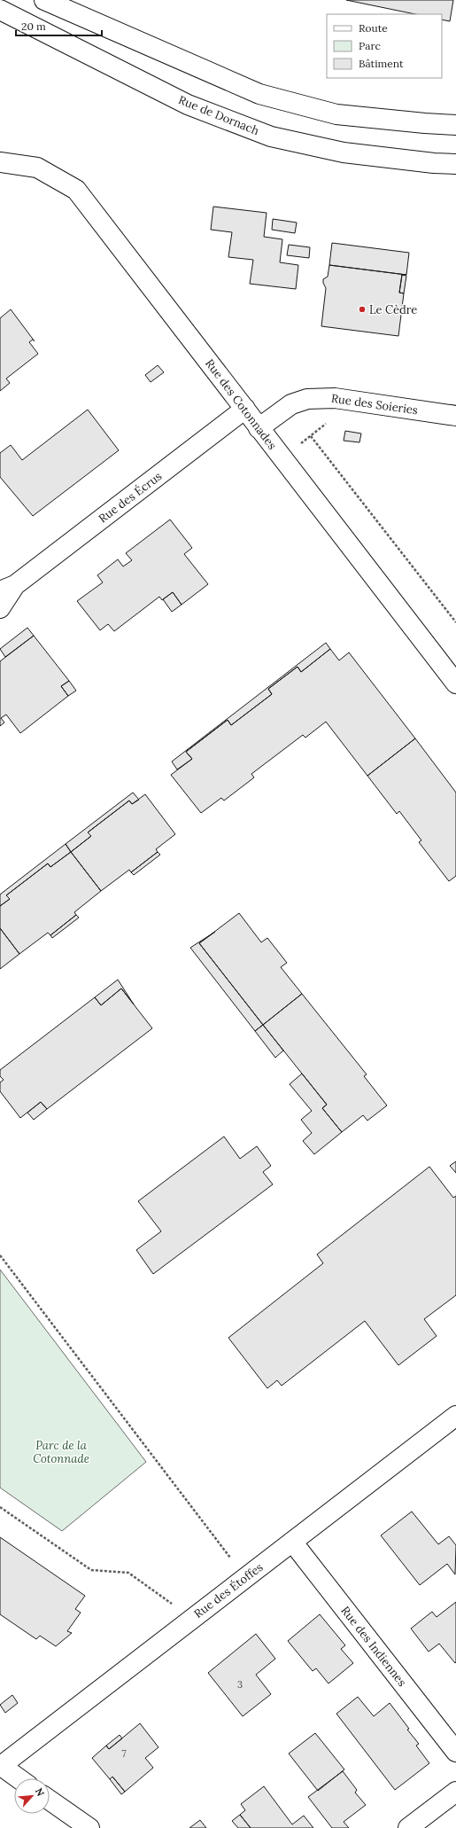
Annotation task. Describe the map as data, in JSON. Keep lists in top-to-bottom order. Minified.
{"streets":{"street":["Rue de Dornach","Rue des Cotonnades","Rue des Soieries","Rue des Écrus","Rue des Étoffes","Rue des Indiennes"]},"crossings":[["Rue des Cotonnades","Rue des Soieries"],["Rue des Cotonnades","Rue des Écrus"],["Rue des Étoffes","Rue des Indiennes"]],"parks":["Parc de la Cotonnade"],"places":["Le Cèdre"],"house_numbers":["3","7"],"legend":["Route","Parc","Bâtiment"],"scale_bar":"20 m","north":"top right"}
